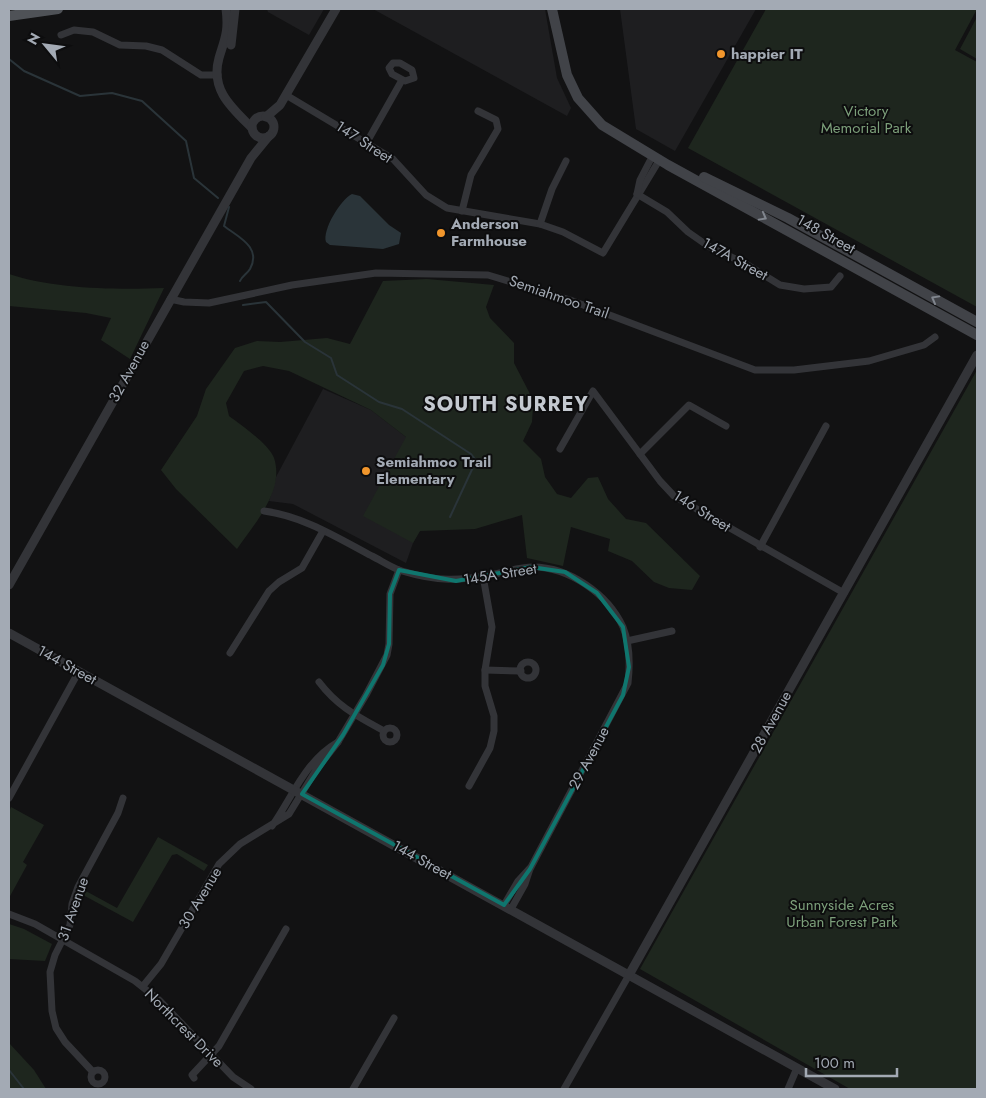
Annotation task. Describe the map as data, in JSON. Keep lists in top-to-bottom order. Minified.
{"streets":{"main road":["148 Street"],"street":["147 Street","147A Street","Semiahmoo Trail","32 Avenue","146 Street","145A Street","144 Street","28 Avenue","29 Avenue","30 Avenue","31 Avenue","Northcrest Drive"]},"crossings":[["147 Street","147A Street"],["Semiahmoo Trail","32 Avenue"],["146 Street","28 Avenue"],["145A Street","29 Avenue"],["145A Street","30 Avenue"],["144 Street","28 Avenue"],["144 Street","29 Avenue"],["144 Street","30 Avenue"],["30 Avenue","Northcrest Drive"],["31 Avenue","Northcrest Drive"]],"districts":["SOUTH SURREY"],"parks":["Victory Memorial Park","Sunnyside Acres Urban Forest Park"],"places":["happier IT","Anderson Farmhouse","Semiahmoo Trail Elementary"],"scale_bar":"100 m","north":"top left"}
